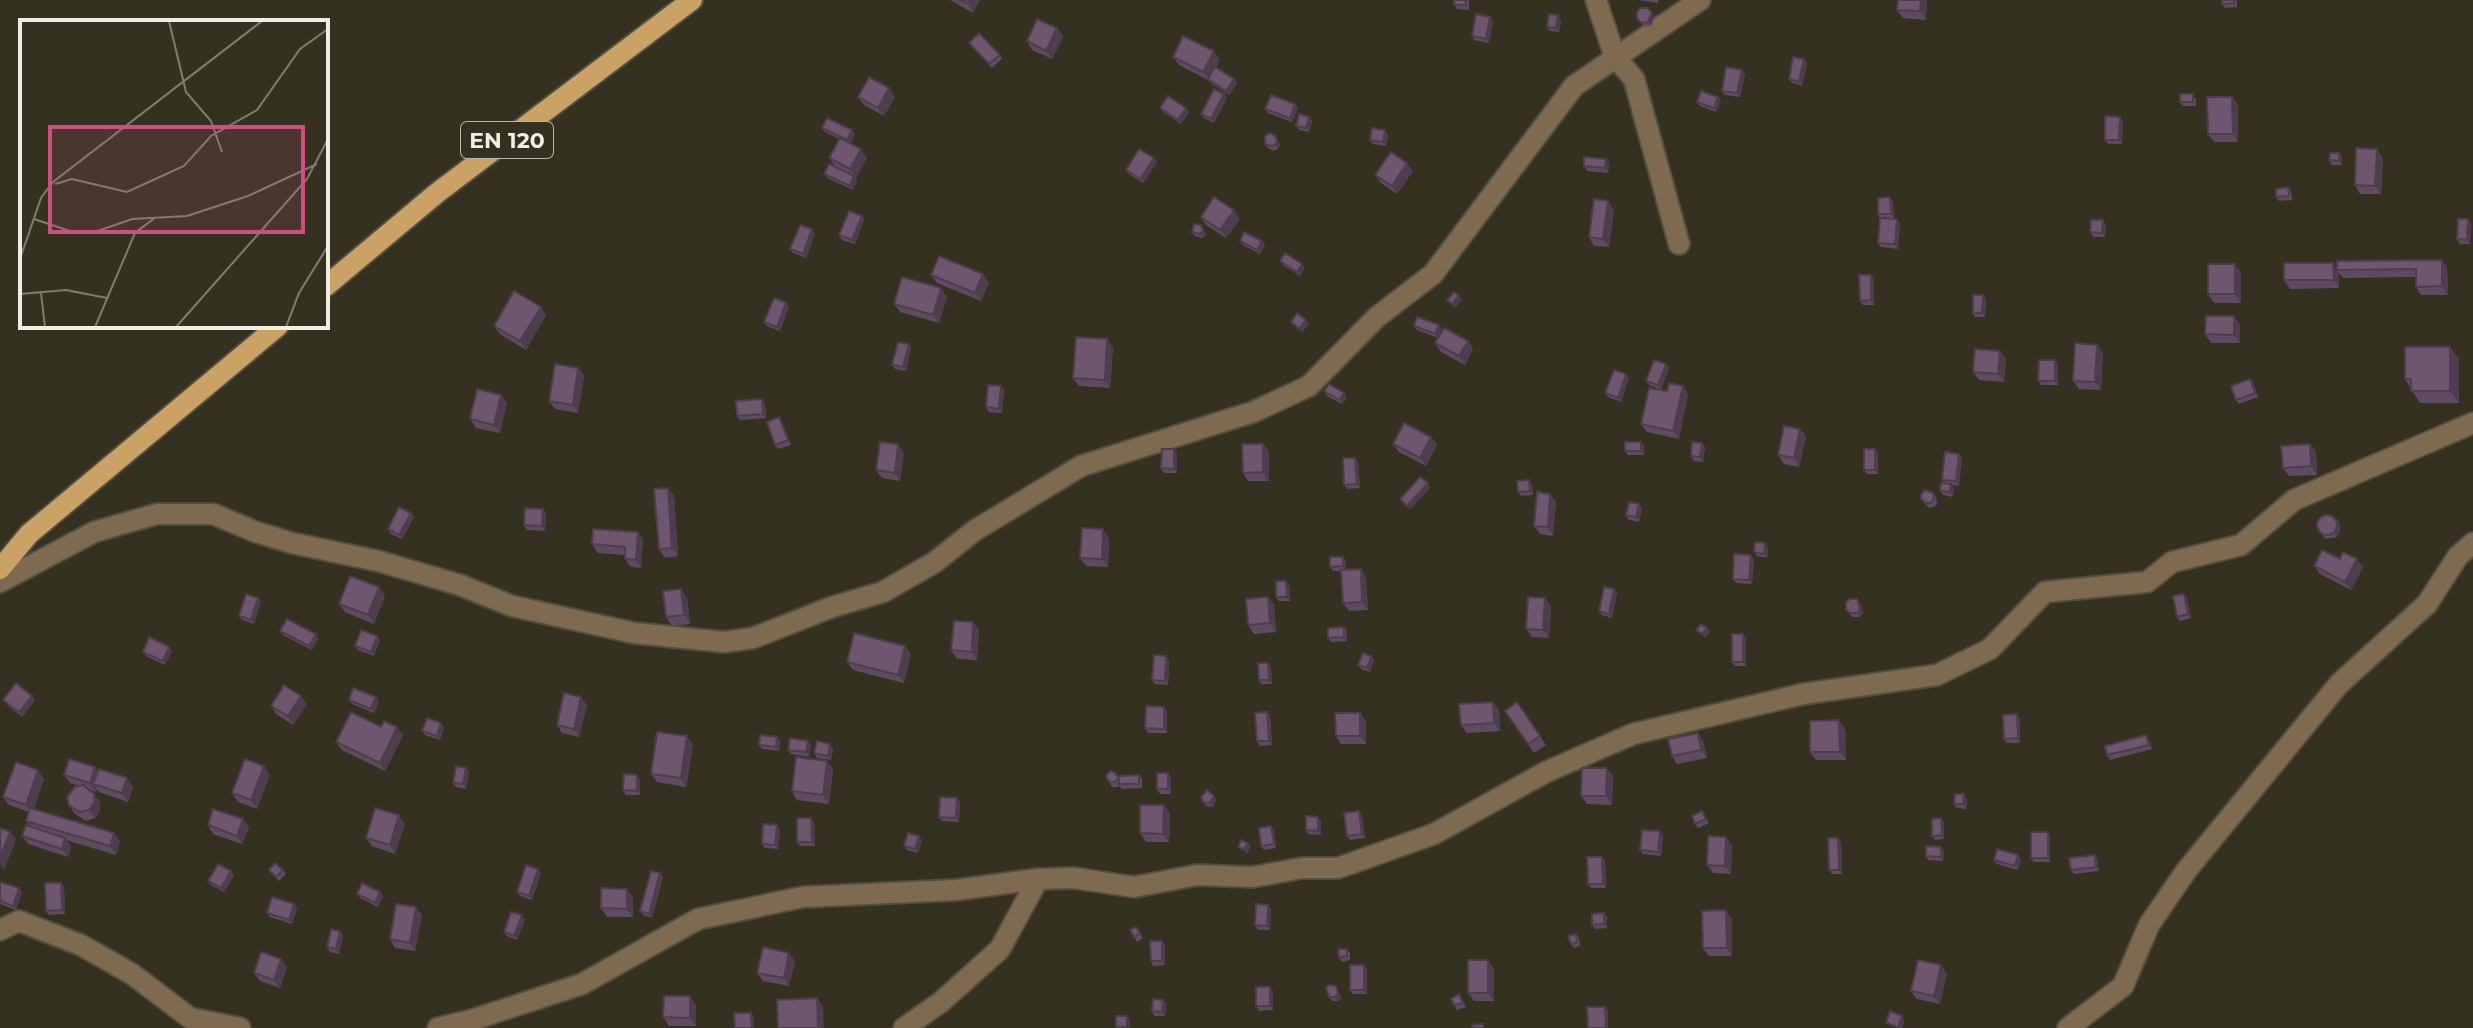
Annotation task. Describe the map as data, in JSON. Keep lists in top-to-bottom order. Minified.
{"streets":{"main road":["EN 120"]}}
